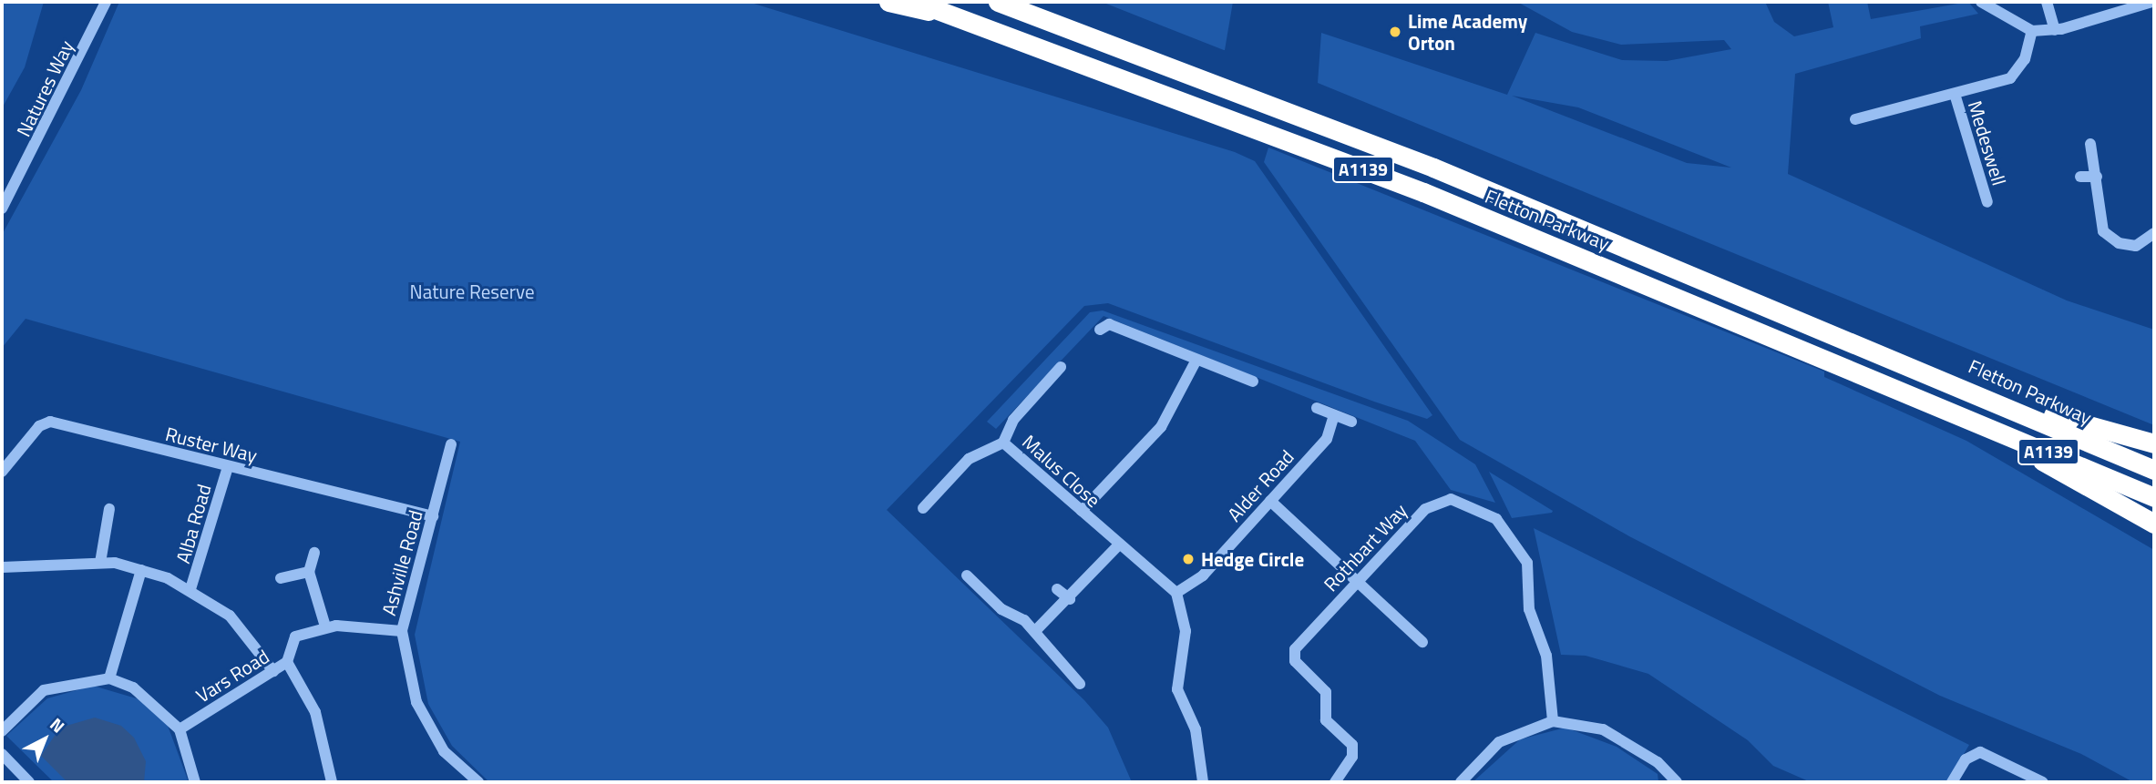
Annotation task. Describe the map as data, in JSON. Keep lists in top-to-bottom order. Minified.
{"streets":{"highway":["A1139","Fletton Parkway"],"street":["Natures Way","Medeswell","Ruster Way","Malus Close","Alder Road","Alba Road","Rothbart Way","Ashville Road","Vars Road"]},"crossings":[["Ruster Way","Alba Road"],["Ruster Way","Ashville Road"],["Malus Close","Alder Road"],["Ashville Road","Vars Road"]],"parks":["Nature Reserve"],"places":["Lime Academy Orton","Hedge Circle"],"north":"top right"}
